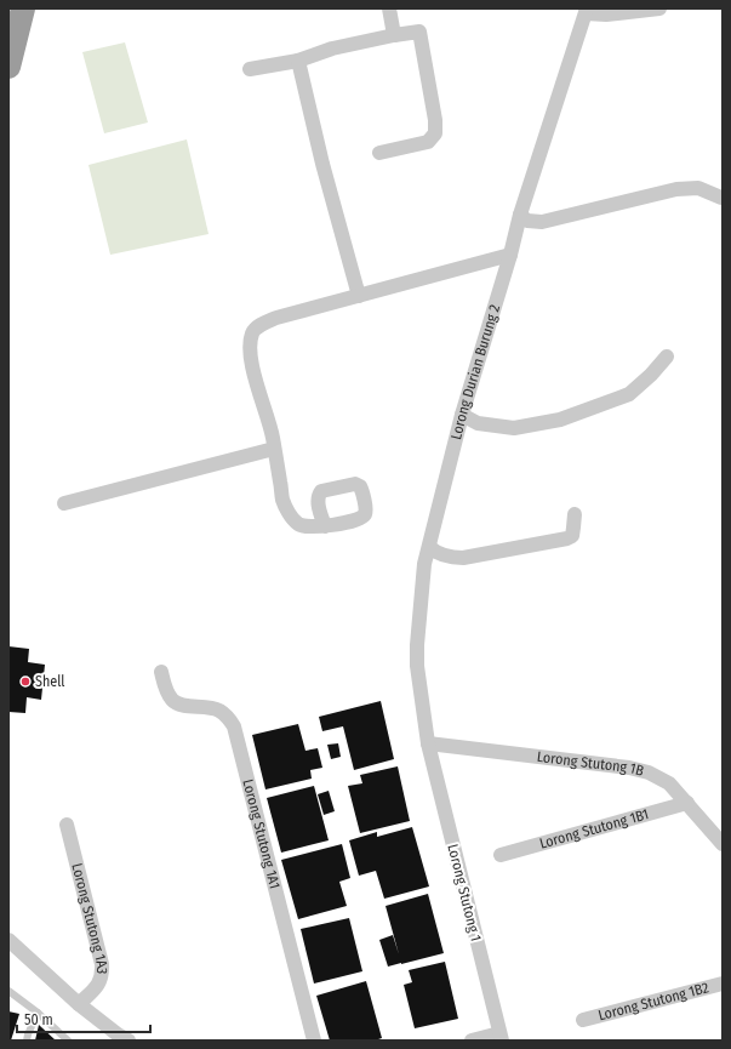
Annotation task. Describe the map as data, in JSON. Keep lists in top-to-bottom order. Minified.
{"streets":{"street":["Lorong Durian Burung 2","Lorong Stutong 1B","Lorong Stutong 1B1","Lorong Stutong 1A1","Lorong Stutong 1","Lorong Stutong 1A3","Lorong Stutong 1B2"]},"crossings":[["Lorong Durian Burung 2","Lorong Stutong 1B"],["Lorong Durian Burung 2","Lorong Stutong 1"],["Lorong Stutong 1B","Lorong Stutong 1B1"],["Lorong Stutong 1B","Lorong Stutong 1"]],"places":["Shell"],"scale_bar":"50 m"}
